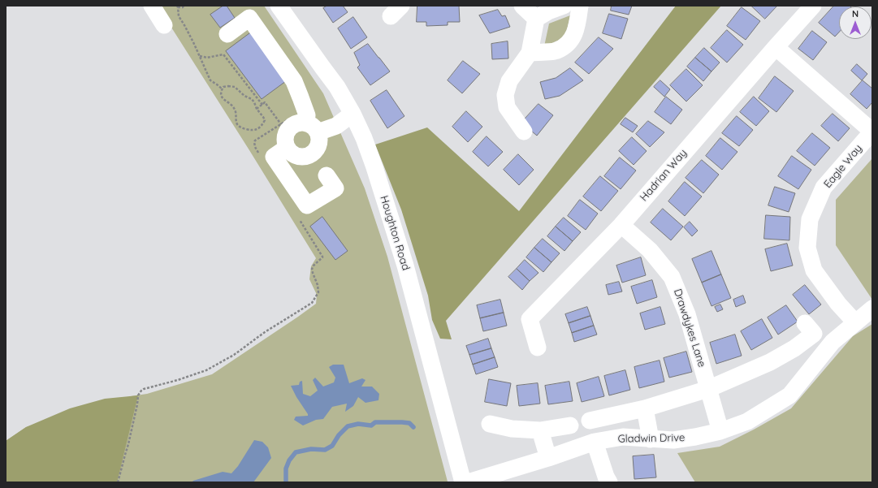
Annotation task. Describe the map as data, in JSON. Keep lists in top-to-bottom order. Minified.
{"streets":{"street":["Eagle Way","Hadrian Way","Houghton Road","Drawdykes Lane","Gladwin Drive"]},"crossings":[["Eagle Way","Gladwin Drive"],["Hadrian Way","Drawdykes Lane"],["Drawdykes Lane","Gladwin Drive"]],"north":"top"}
